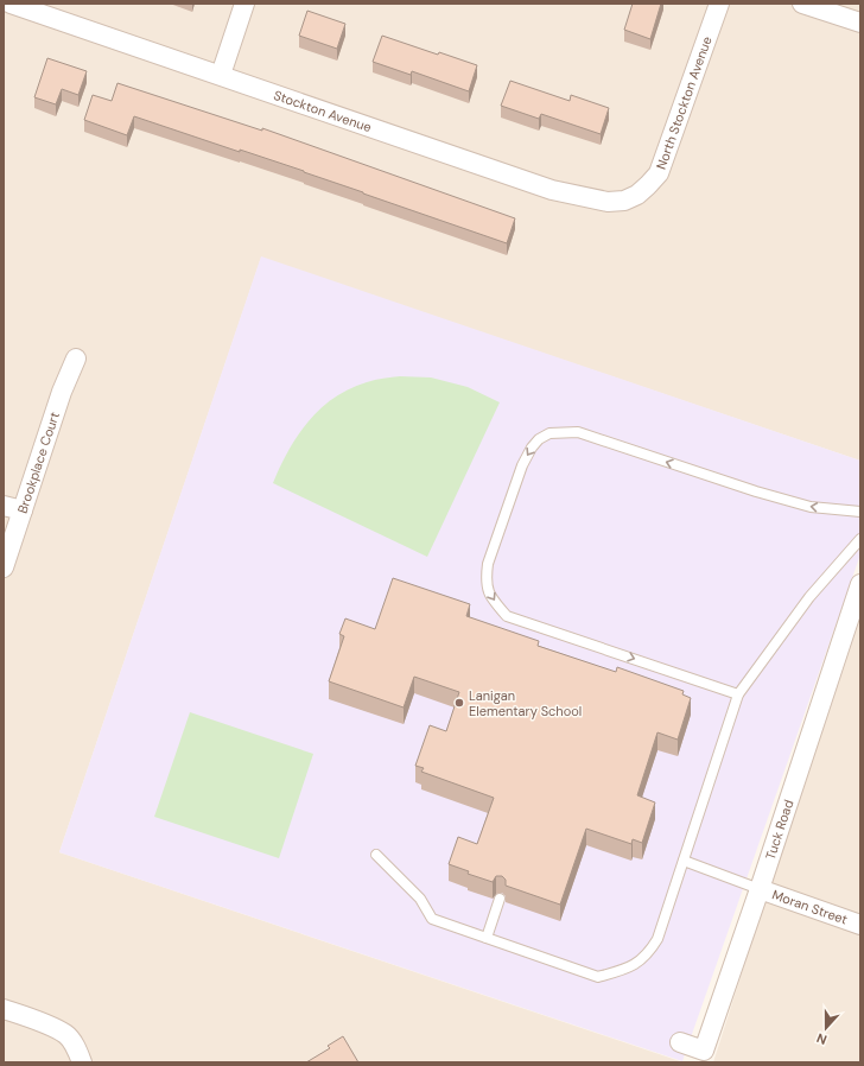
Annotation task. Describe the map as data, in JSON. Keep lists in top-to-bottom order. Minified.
{"streets":{"street":["North Stockton Avenue","Stockton Avenue","Brookplace Court","Tuck Road","Moran Street"]},"crossings":[["North Stockton Avenue","Stockton Avenue"],["Tuck Road","Moran Street"]],"places":["Lanigan Elementary School"],"north":"bottom"}
